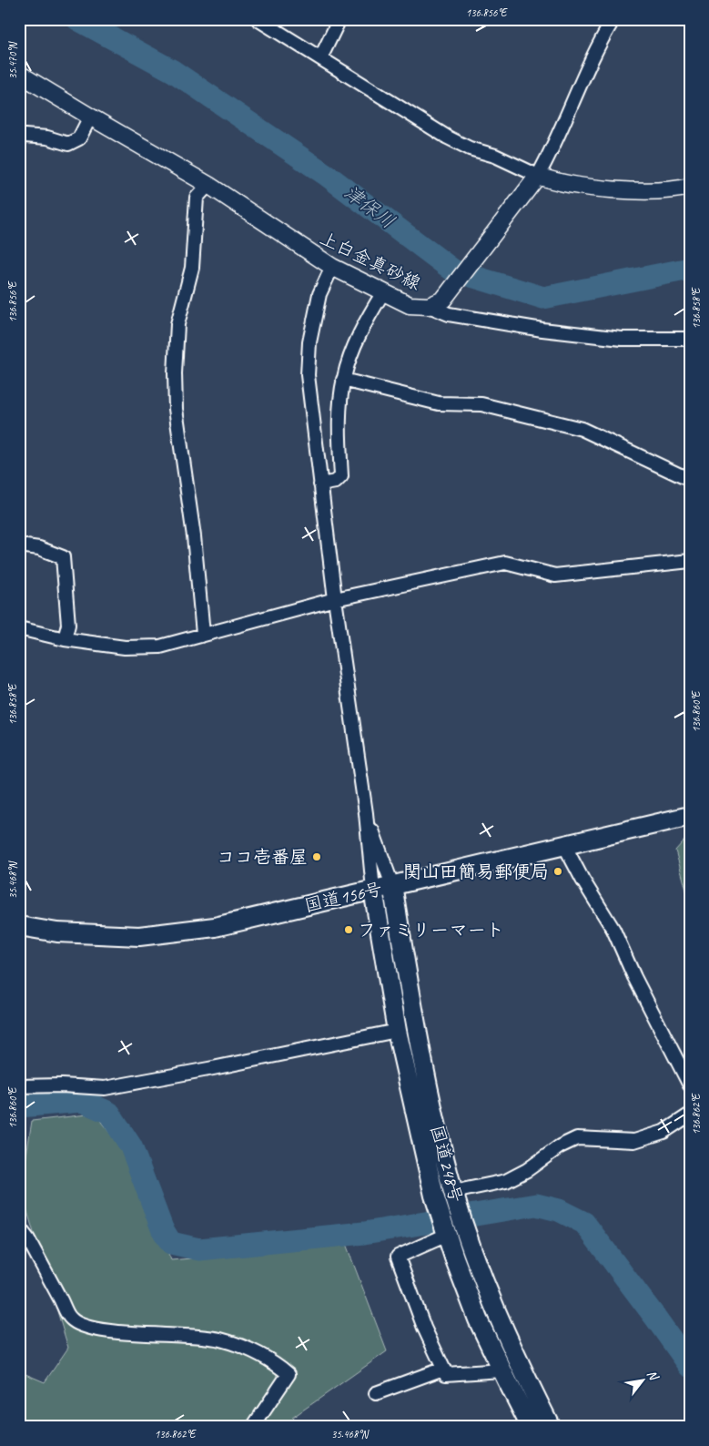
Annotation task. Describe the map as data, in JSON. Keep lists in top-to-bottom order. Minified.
{"streets":{"highway":["国道156号","国道248号"],"main road":["上白金真砂線"]},"crossings":[["国道156号","国道248号"]],"water":["津保川"],"places":["ココ壱番屋","関山田簡易郵便局","ファミリーマート"],"north":"top right","coordinates":["136.856°E","35.470°N","136.858°E","136.860°E","35.468°N","136.862°E"]}
